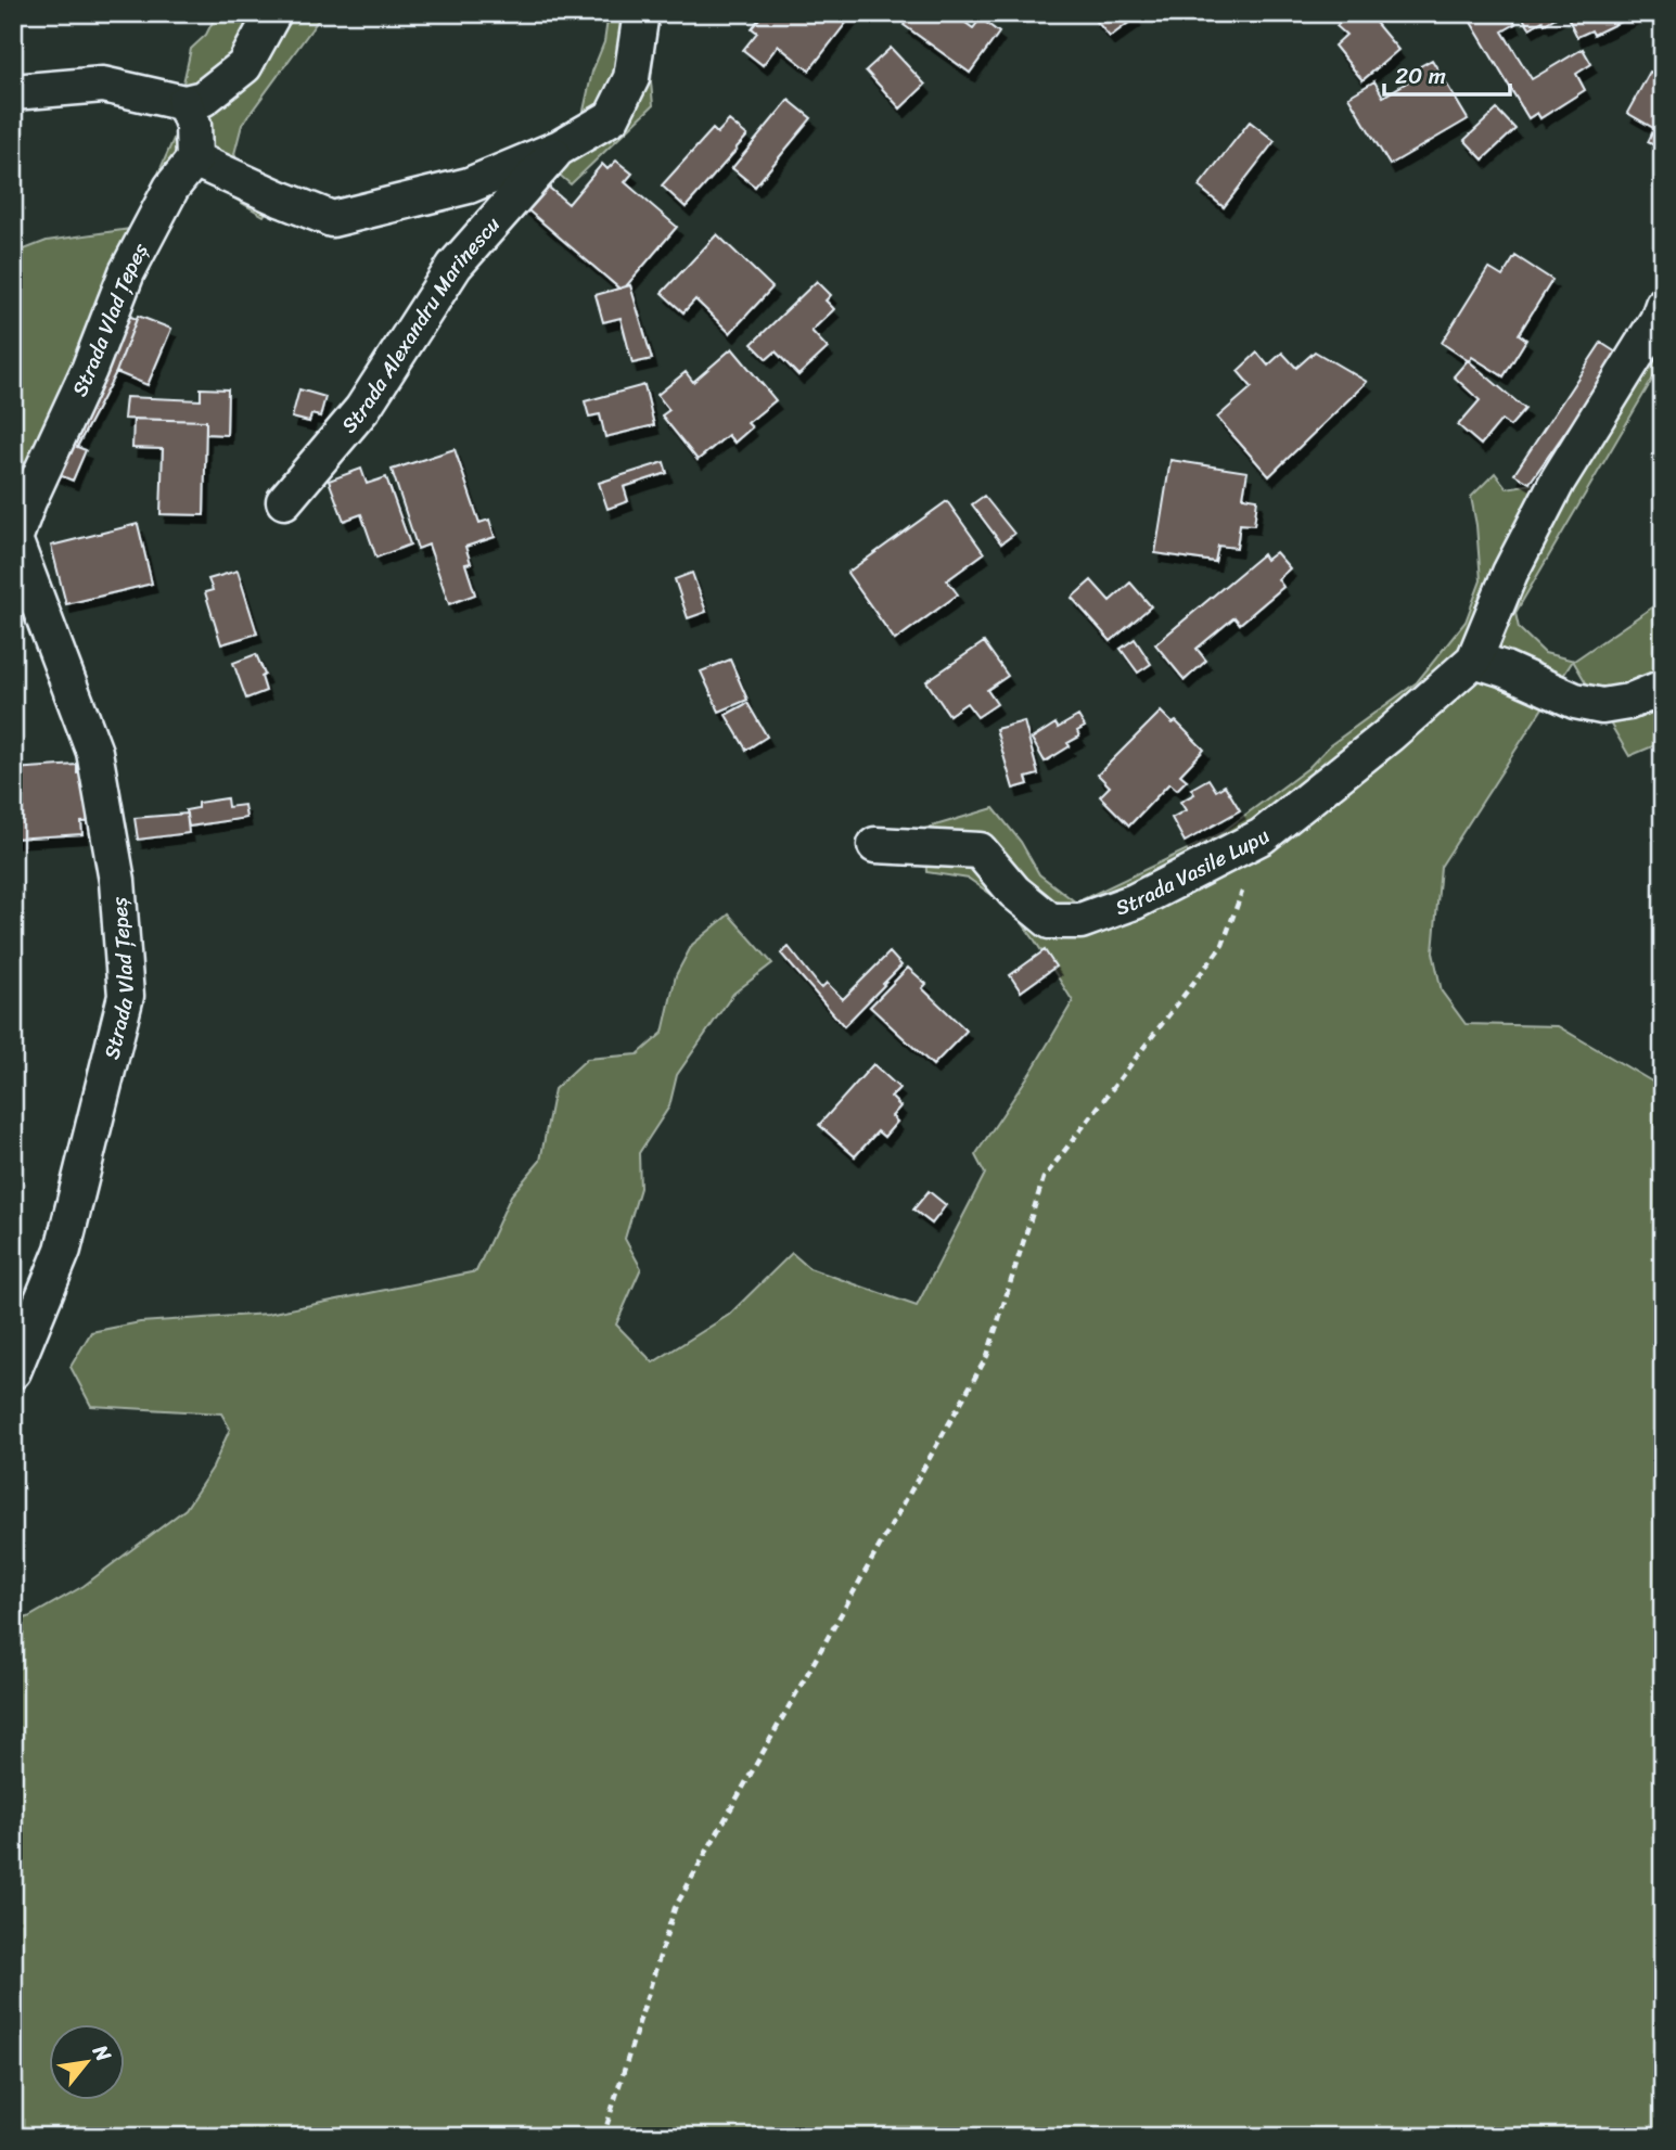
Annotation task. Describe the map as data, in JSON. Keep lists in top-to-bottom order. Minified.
{"streets":{"street":["Strada Vlad Țepeș","Strada Alexandru Marinescu","Strada Vasile Lupu"]},"crossings":[["Strada Vlad Țepeș","Strada Alexandru Marinescu"]],"scale_bar":"20 m","north":"top right"}
